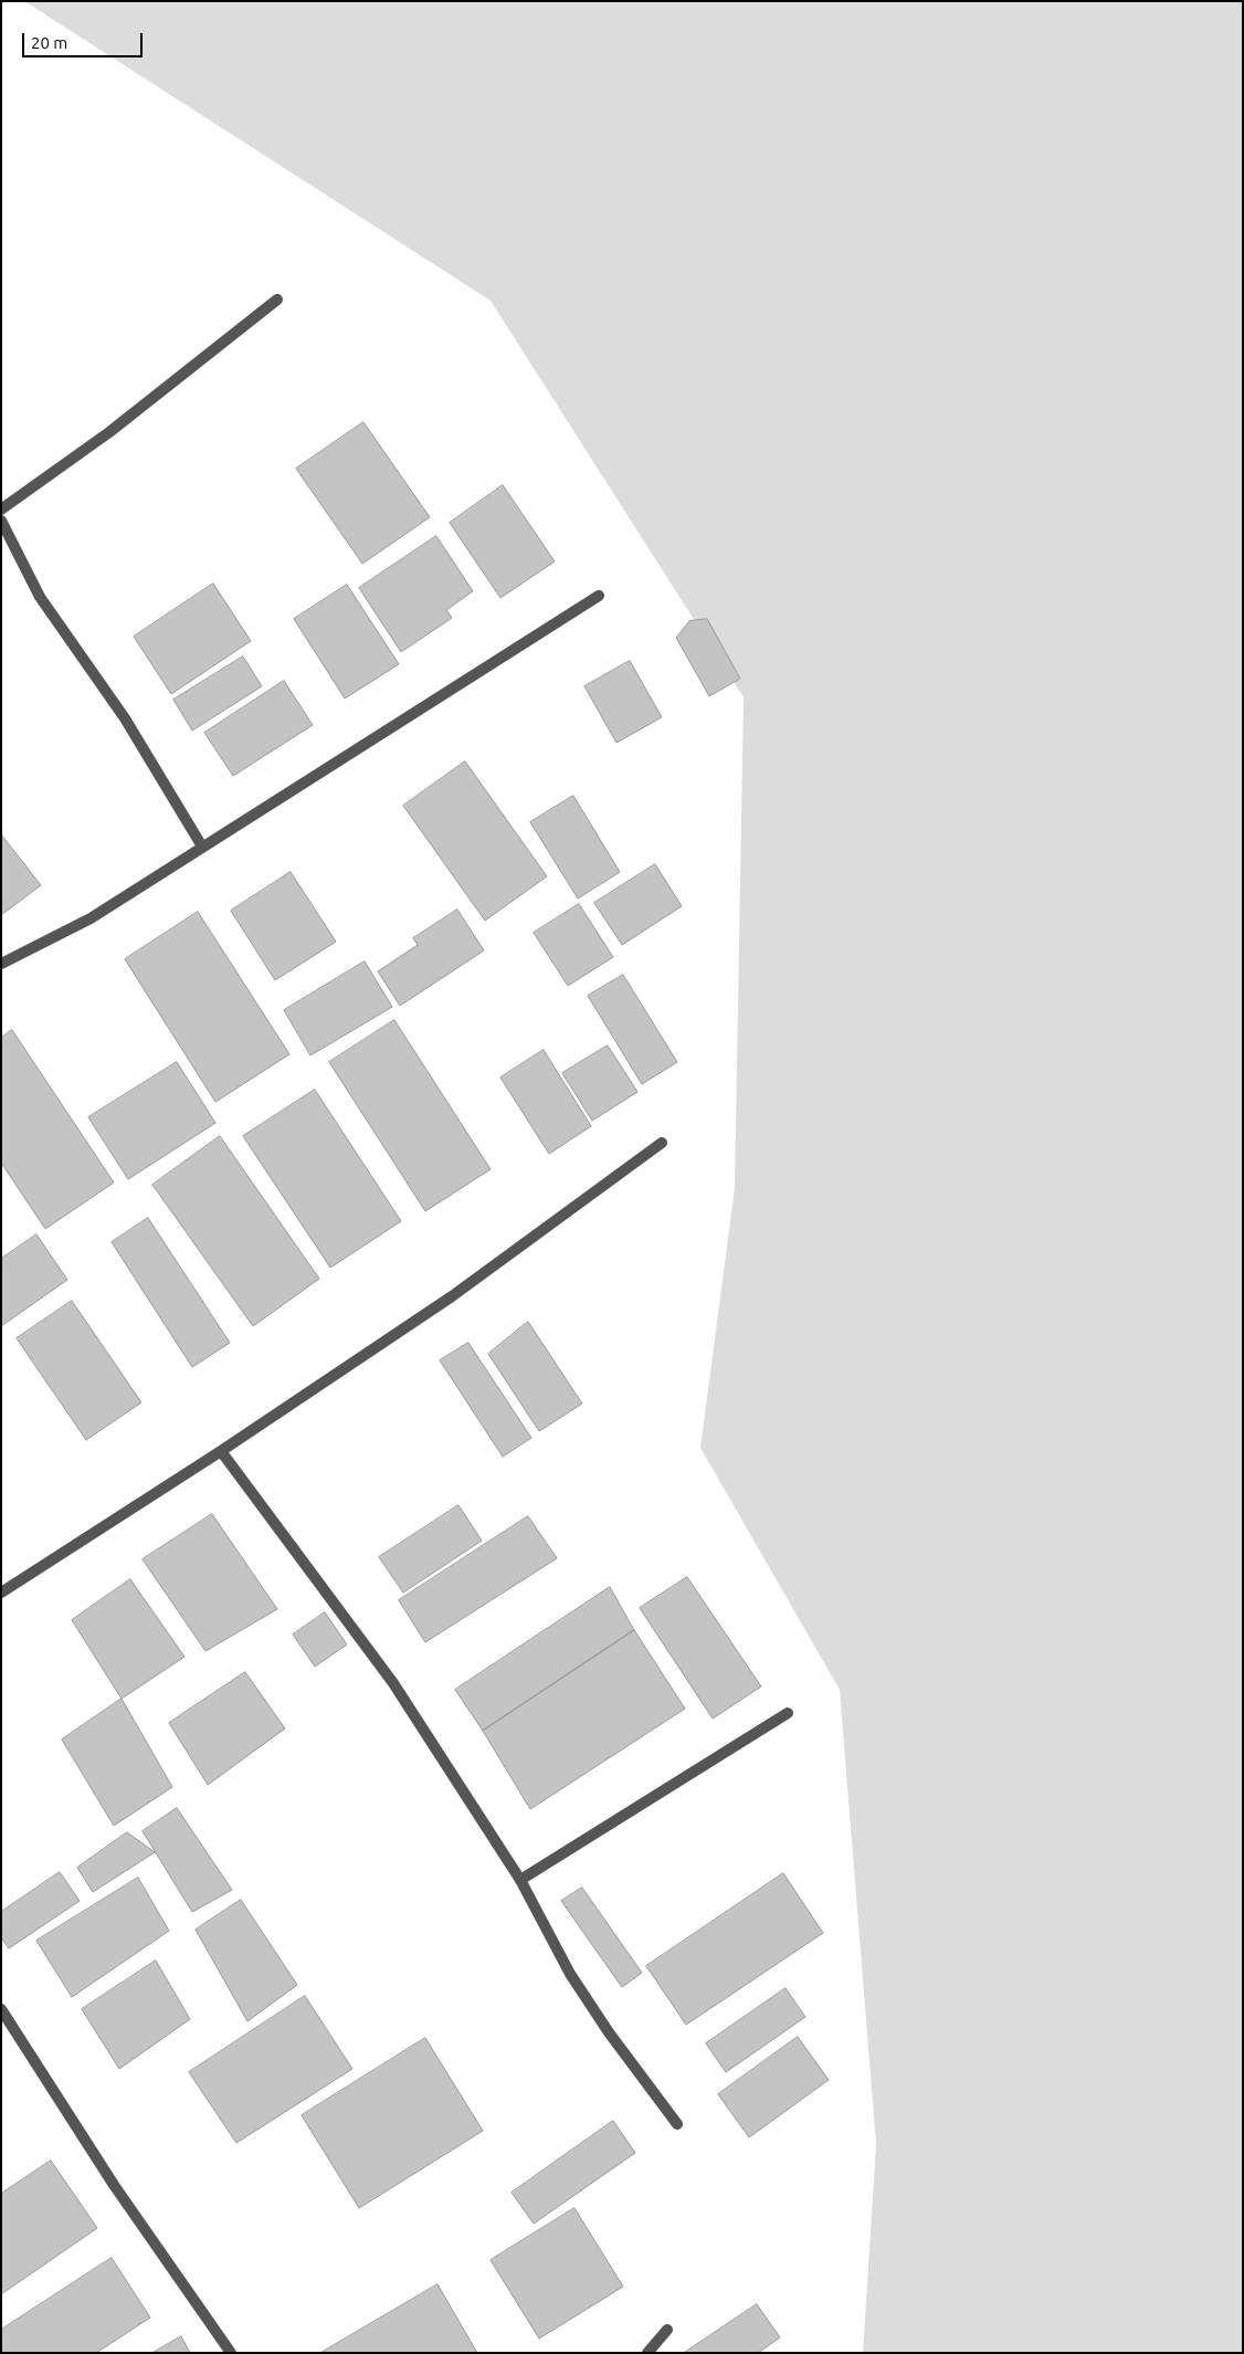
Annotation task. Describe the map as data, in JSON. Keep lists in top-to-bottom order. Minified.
{"scale_bar":"20 m"}
